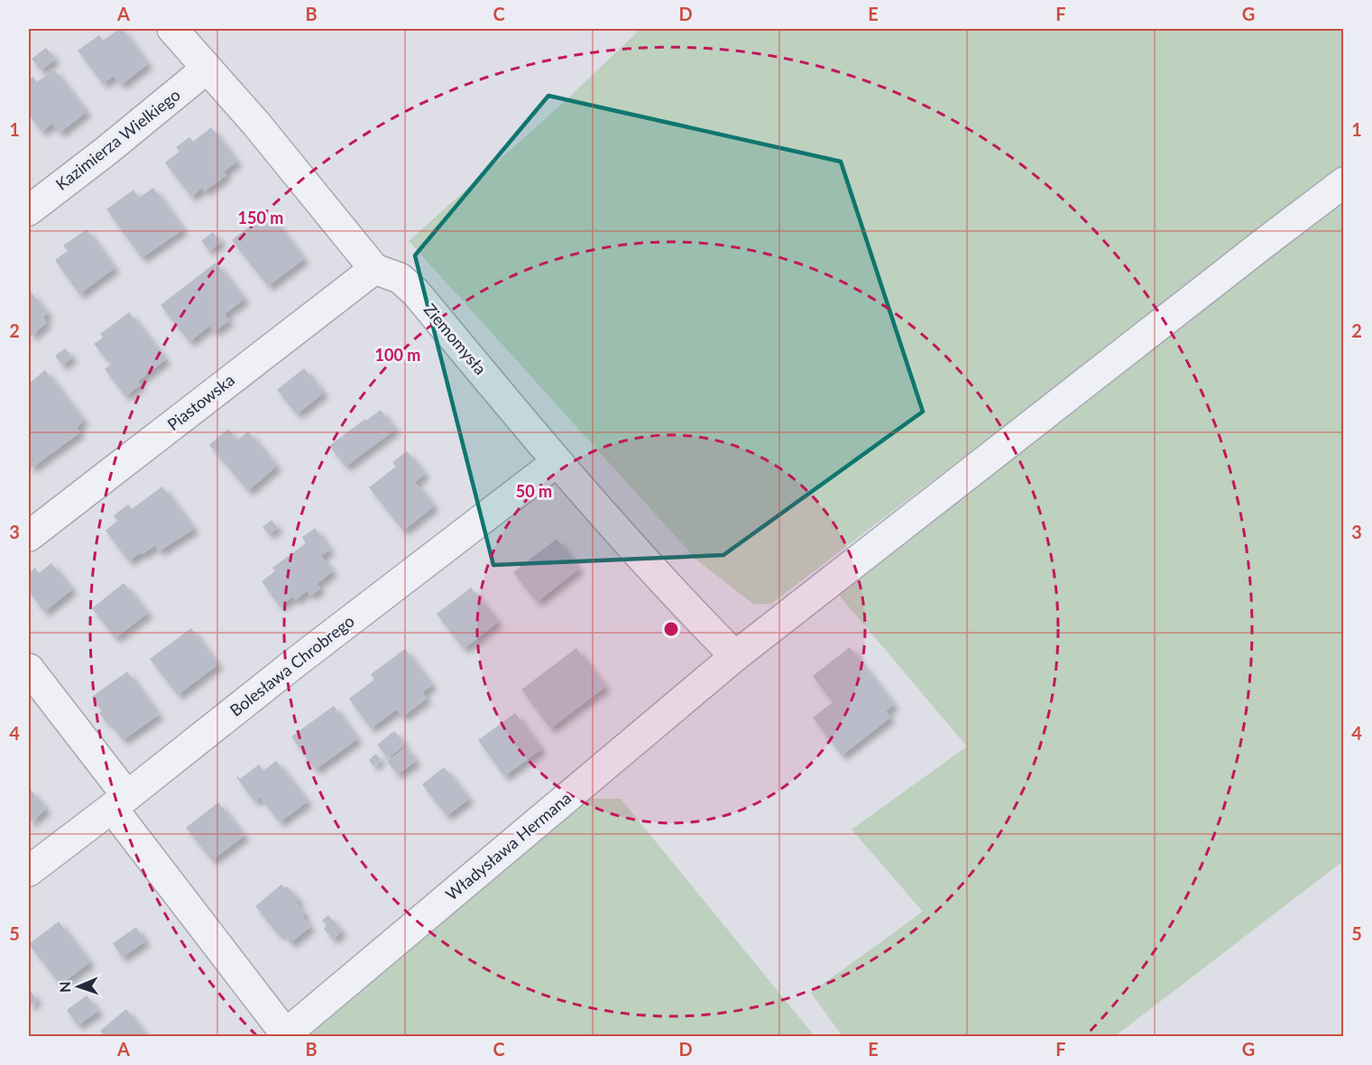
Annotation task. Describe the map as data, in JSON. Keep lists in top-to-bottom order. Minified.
{"streets":{"street":["Kazimierza Wielkiego","Ziemomysła","Piastowska","Bolesława Chrobrego","Władysława Hermana"]},"crossings":[["Ziemomysła","Piastowska"],["Ziemomysła","Bolesława Chrobrego"],["Ziemomysła","Władysława Hermana"]],"north":"left","grid":{"columns":["A","B","C","D","E","F","G"],"rows":["1","2","3","4","5"]},"rings":["150 m","100 m","50 m"]}
